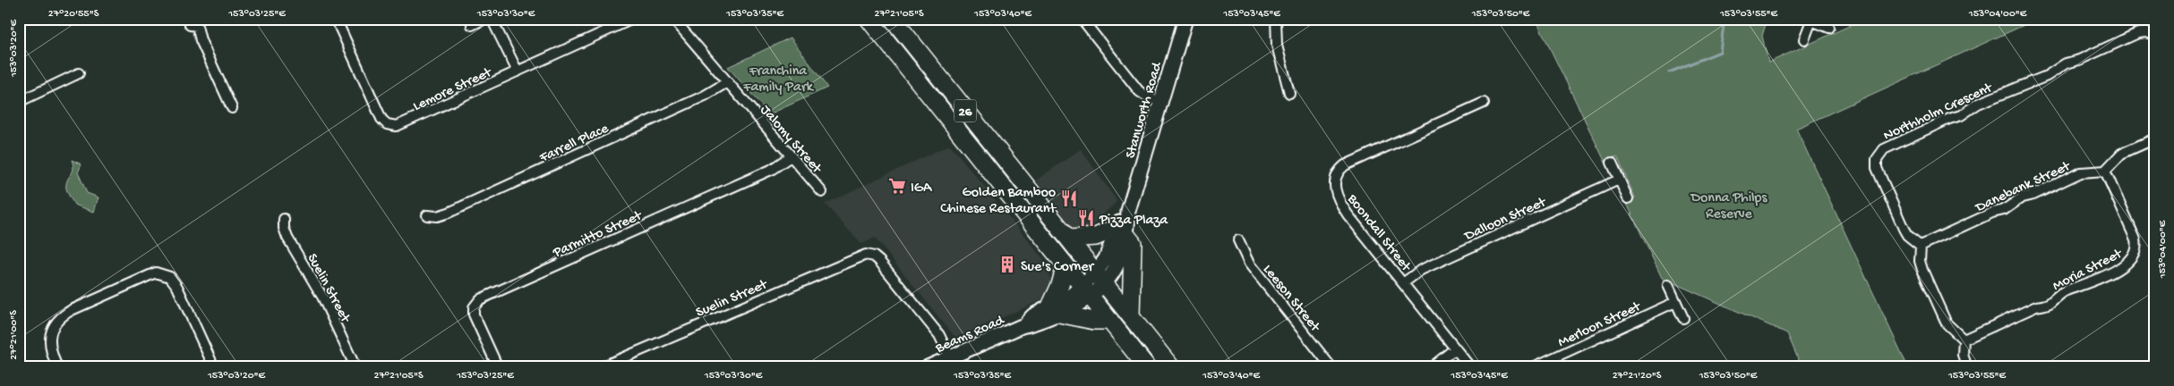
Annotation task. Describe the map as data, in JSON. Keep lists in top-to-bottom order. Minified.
{"streets":{"highway":["26"],"main road":["Stanworth Road","Beams Road"],"street":["Lemore Street","Northholm Crescent","Jalomy Street","Farrell Place","Danebank Street","Dalloon Street","Boondall Street","Parmitto Street","Moria Street","Suelin Street","Leeson Street","Merloon Street"]},"crossings":[["Stanworth Road","26"],["Stanworth Road","Beams Road"],["Northholm Crescent","Danebank Street"],["26","Beams Road"],["Jalomy Street","Farrell Place"],["Jalomy Street","Parmitto Street"],["Danebank Street","Moria Street"],["Dalloon Street","Boondall Street"],["Suelin Street","Beams Road"]],"parks":["Franchina Family Park","Donna Philps Reserve"],"places":{"supermarket":["IGA"],"restaurant":["Golden Bamboo Chinese Restaurant","Pizza Plaza"],"building":["Sue's Corner"]},"coordinates":["27°20'55\"S","153°03'25\"E","153°03'30\"E","153°03'35\"E","27°21'05\"S","153°03'40\"E","153°03'45\"E","153°03'50\"E","153°03'55\"E","153°04'00\"E","153°03'20\"E","27°21'00\"S","27°21'20\"S"]}
